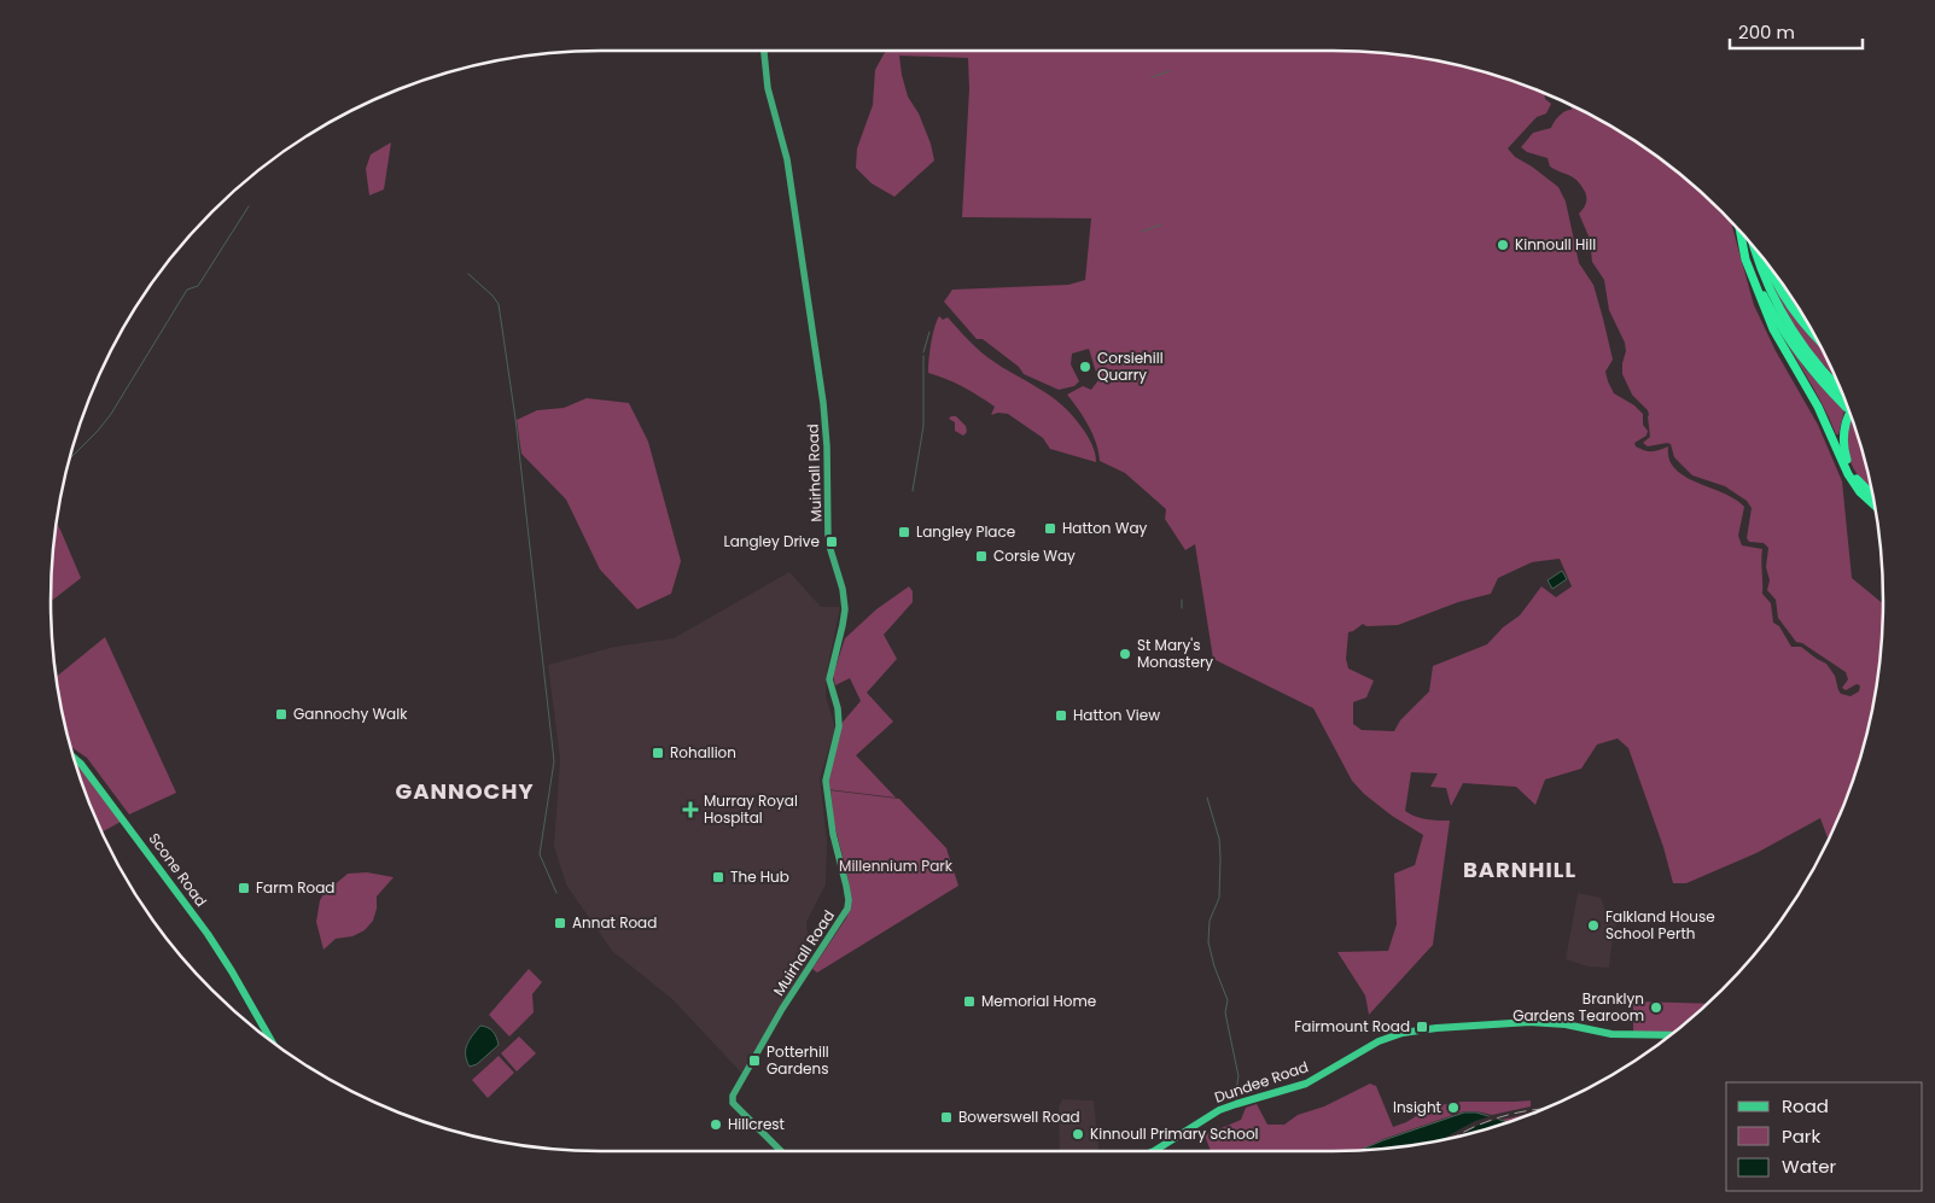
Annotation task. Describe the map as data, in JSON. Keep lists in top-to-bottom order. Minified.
{"streets":{"main road":["Scone Road","Dundee Road"],"street":["Muirhall Road"]},"districts":["GANNOCHY","BARNHILL"],"parks":["Millennium Park"],"places":{"other":["Kinnoull Hill","Corsiehill Quarry","St Mary's Monastery","Falkland House School Perth","Branklyn Gardens Tearoom","Insight","Hillcrest","Kinnoull Primary School"],"transit":["Hatton Way","Langley Place","Langley Drive","Corsie Way","Gannochy Walk","Hatton View","Rohallion","The Hub","Farm Road","Annat Road","Memorial Home","Fairmount Road","Potterhill Gardens","Bowerswell Road"],"health":["Murray Royal Hospital"]},"legend":["Road","Park","Water"],"scale_bar":"200 m"}
